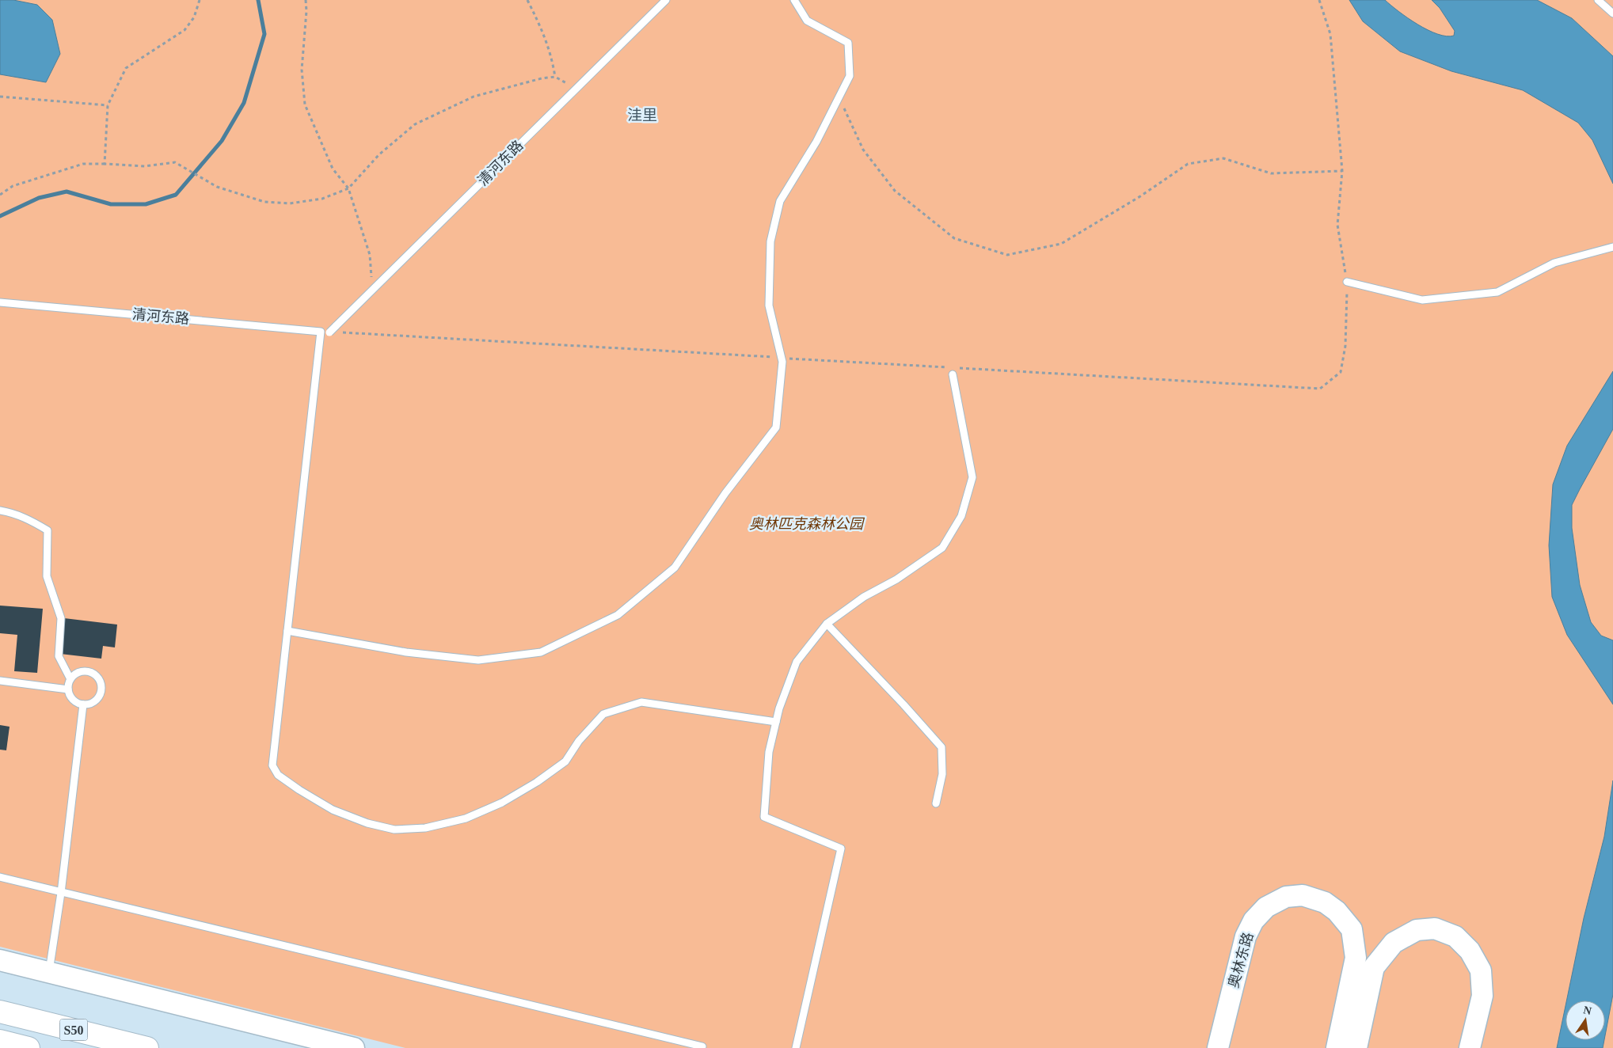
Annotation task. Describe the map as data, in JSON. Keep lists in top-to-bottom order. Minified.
{"streets":{"highway":["S50"],"main road":["奥林东路"],"lane":["清河东路"]},"districts":["洼里"],"parks":["奥林匹克森林公园"],"north":"top"}
